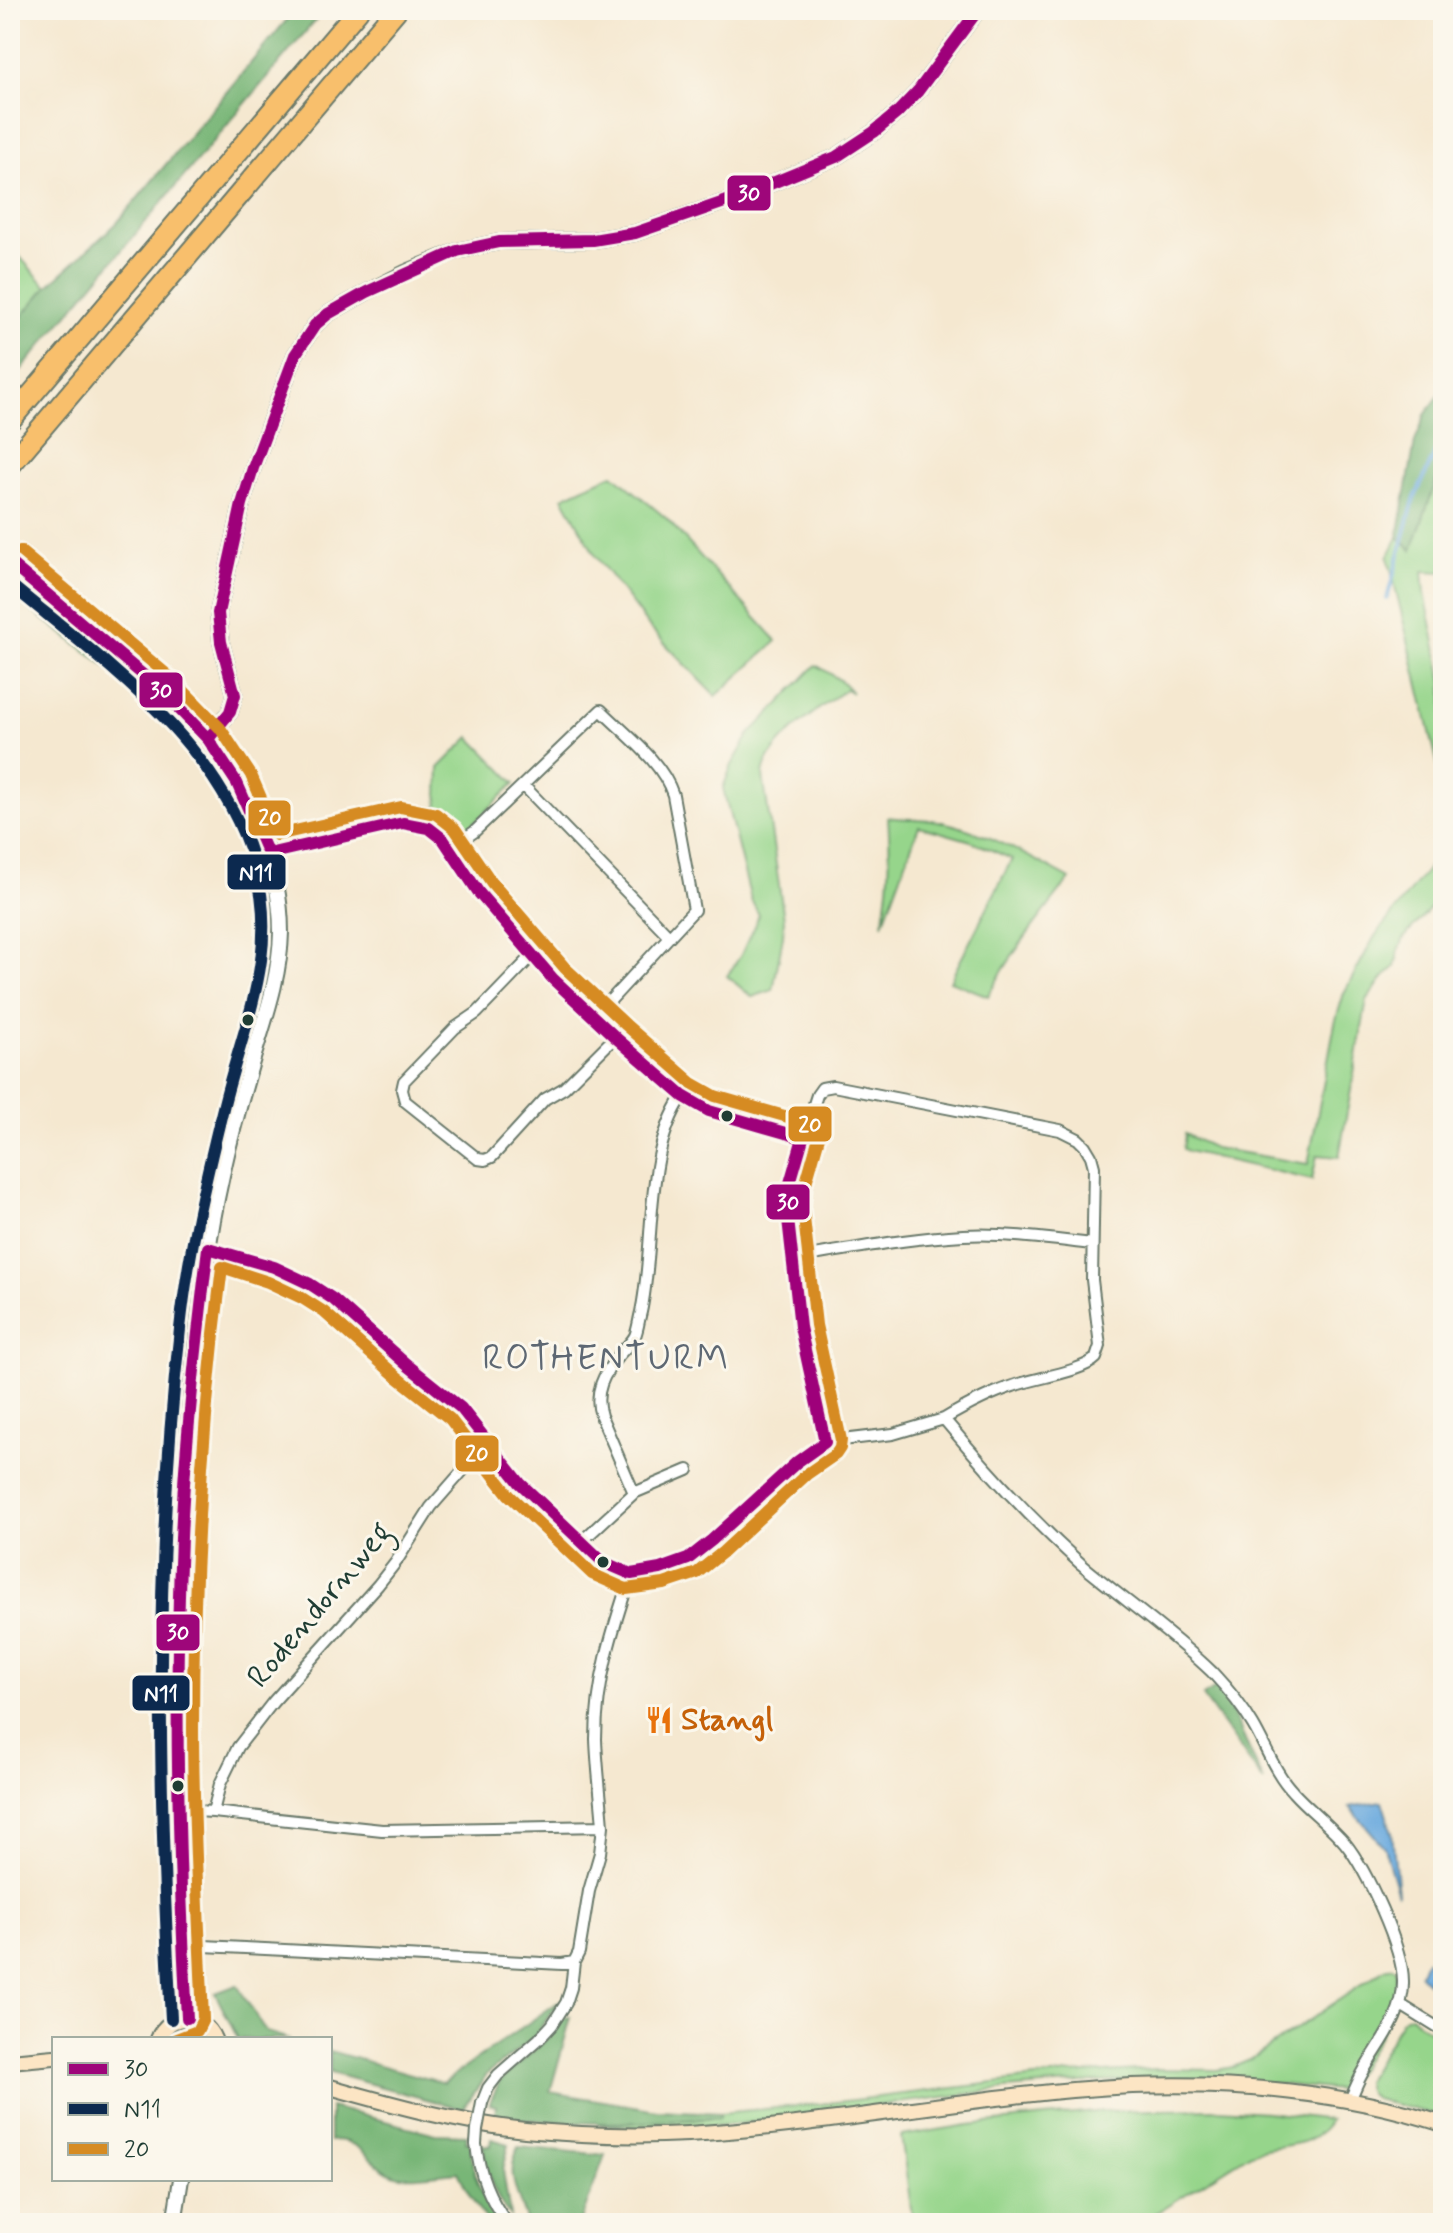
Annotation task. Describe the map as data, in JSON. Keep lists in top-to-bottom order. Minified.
{"streets":{"street":["Rodendornweg"]},"districts":["ROTHENTURM"],"places":{"restaurant":["Stangl"]},"lines":["transit line 30","transit line 20","transit line N11"],"legend":["30","N11","20"]}
